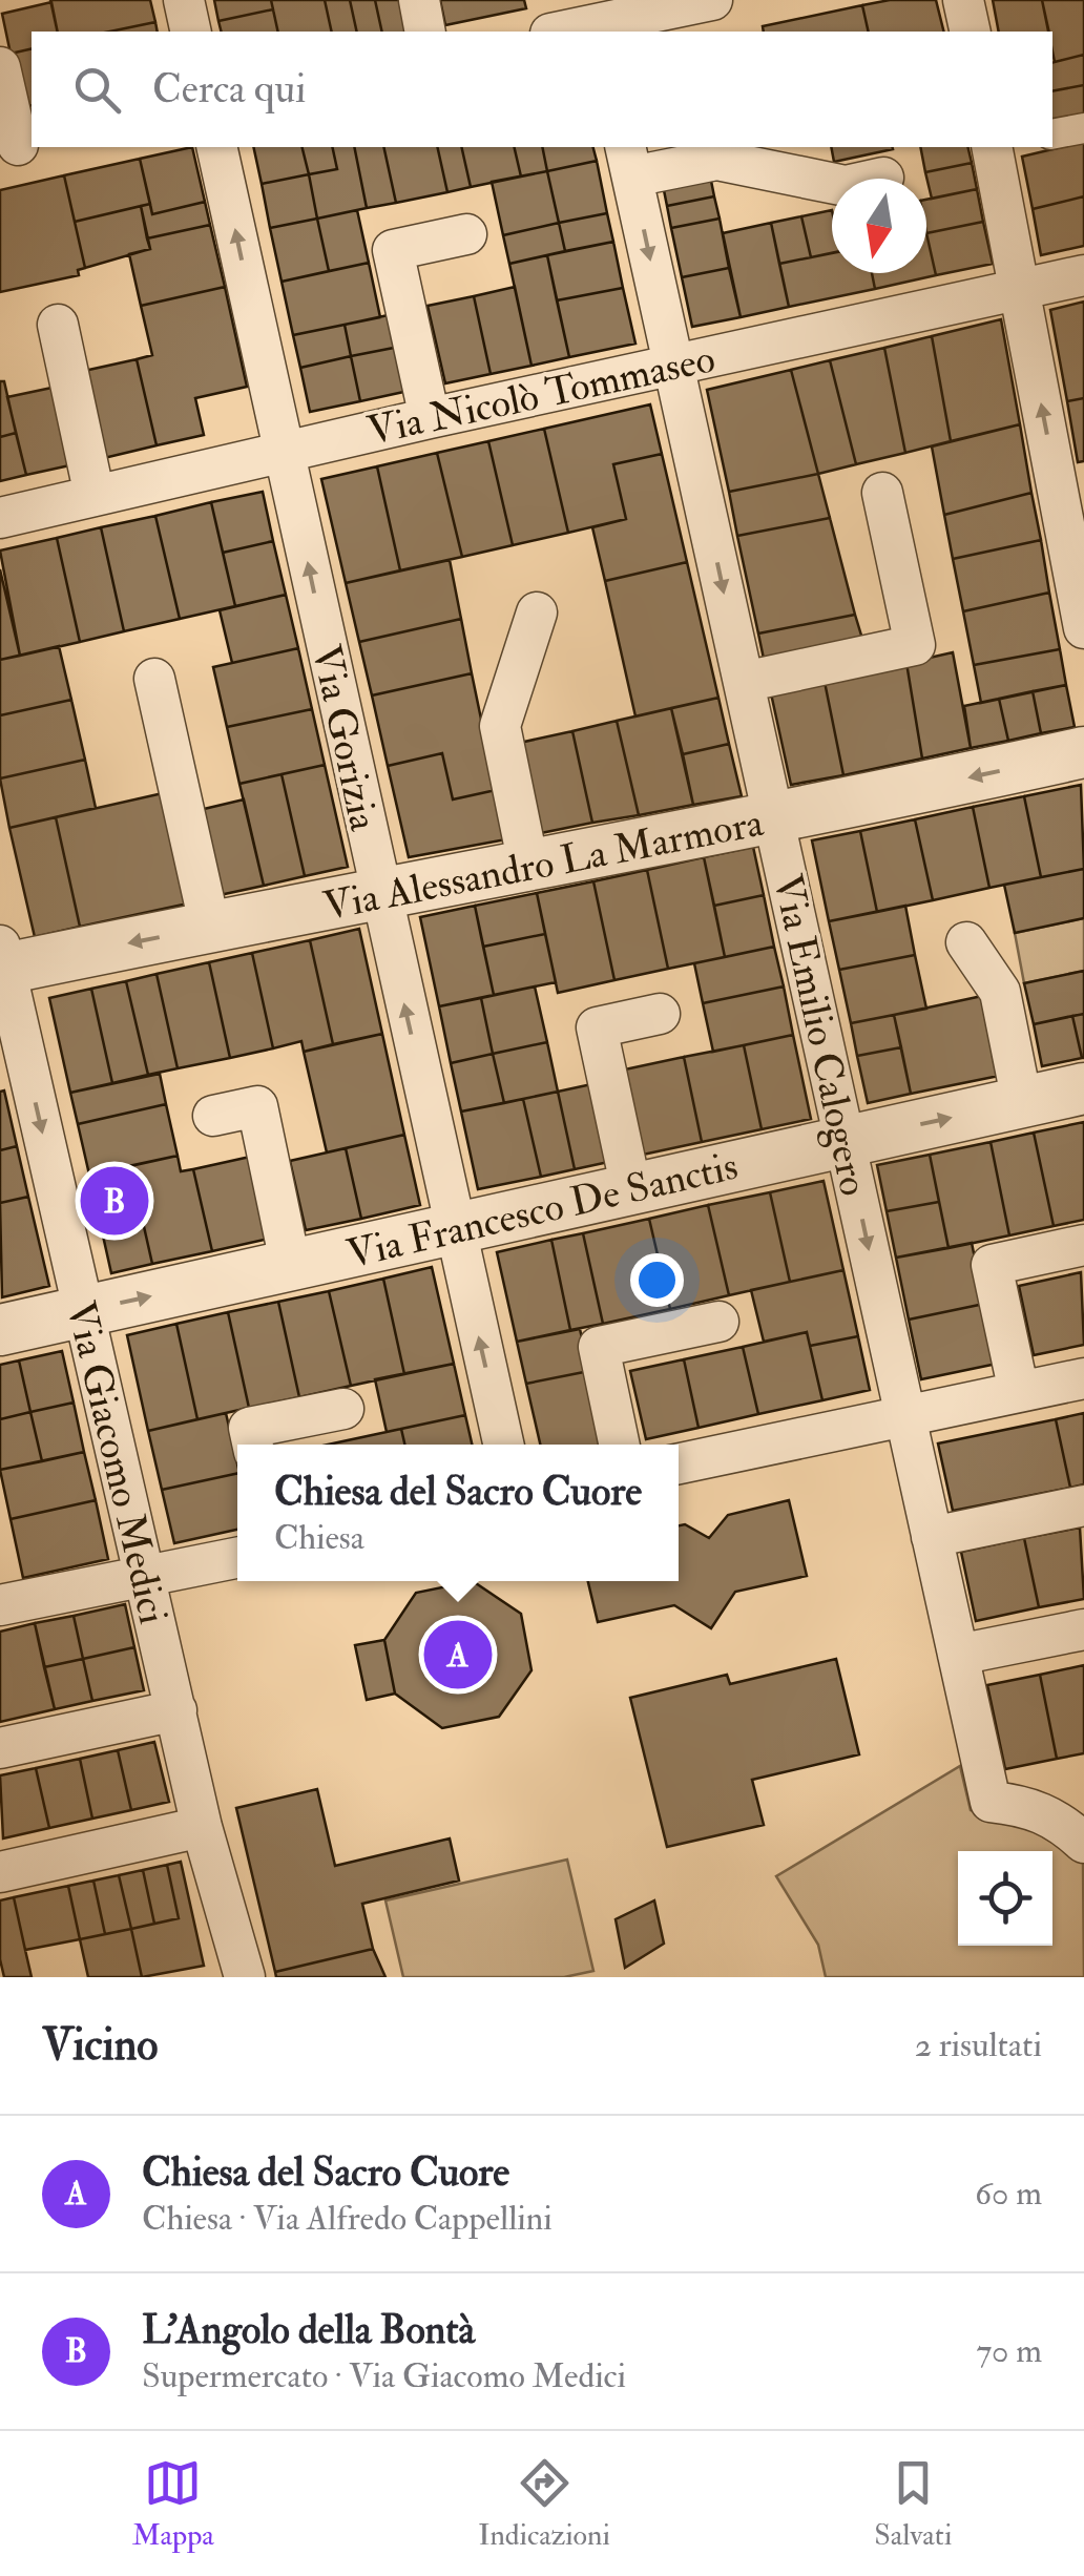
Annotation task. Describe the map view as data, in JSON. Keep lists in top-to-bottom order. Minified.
{"streets":{"street":["Via Nicolò Tommaseo","Via Gorizia","Via Alessandro La Marmora","Via Emilio Calogero","Via Francesco De Sanctis","Via Giacomo Medici"]},"crossings":[["Via Nicolò Tommaseo","Via Gorizia"],["Via Nicolò Tommaseo","Via Emilio Calogero"],["Via Gorizia","Via Alessandro La Marmora"],["Via Gorizia","Via Francesco De Sanctis"],["Via Alessandro La Marmora","Via Emilio Calogero"],["Via Alessandro La Marmora","Via Giacomo Medici"],["Via Emilio Calogero","Via Francesco De Sanctis"],["Via Francesco De Sanctis","Via Giacomo Medici"]],"one_way":["Via Alessandro La Marmora"],"north":"bottom","page":{"search":"Cerca qui","pins":["B","A"],"popup":["Chiesa del Sacro Cuore","Chiesa"],"heading":["Vicino","2 risultati"],"list":[{"mark":"A","name":"Chiesa del Sacro Cuore","note":"Chiesa · Via Alfredo Cappellini","value":"60 m"},{"mark":"B","name":"L'Angolo della Bontà","note":"Supermercato · Via Giacomo Medici","value":"70 m"}],"nav":["Mappa","Indicazioni","Salvati"]}}
